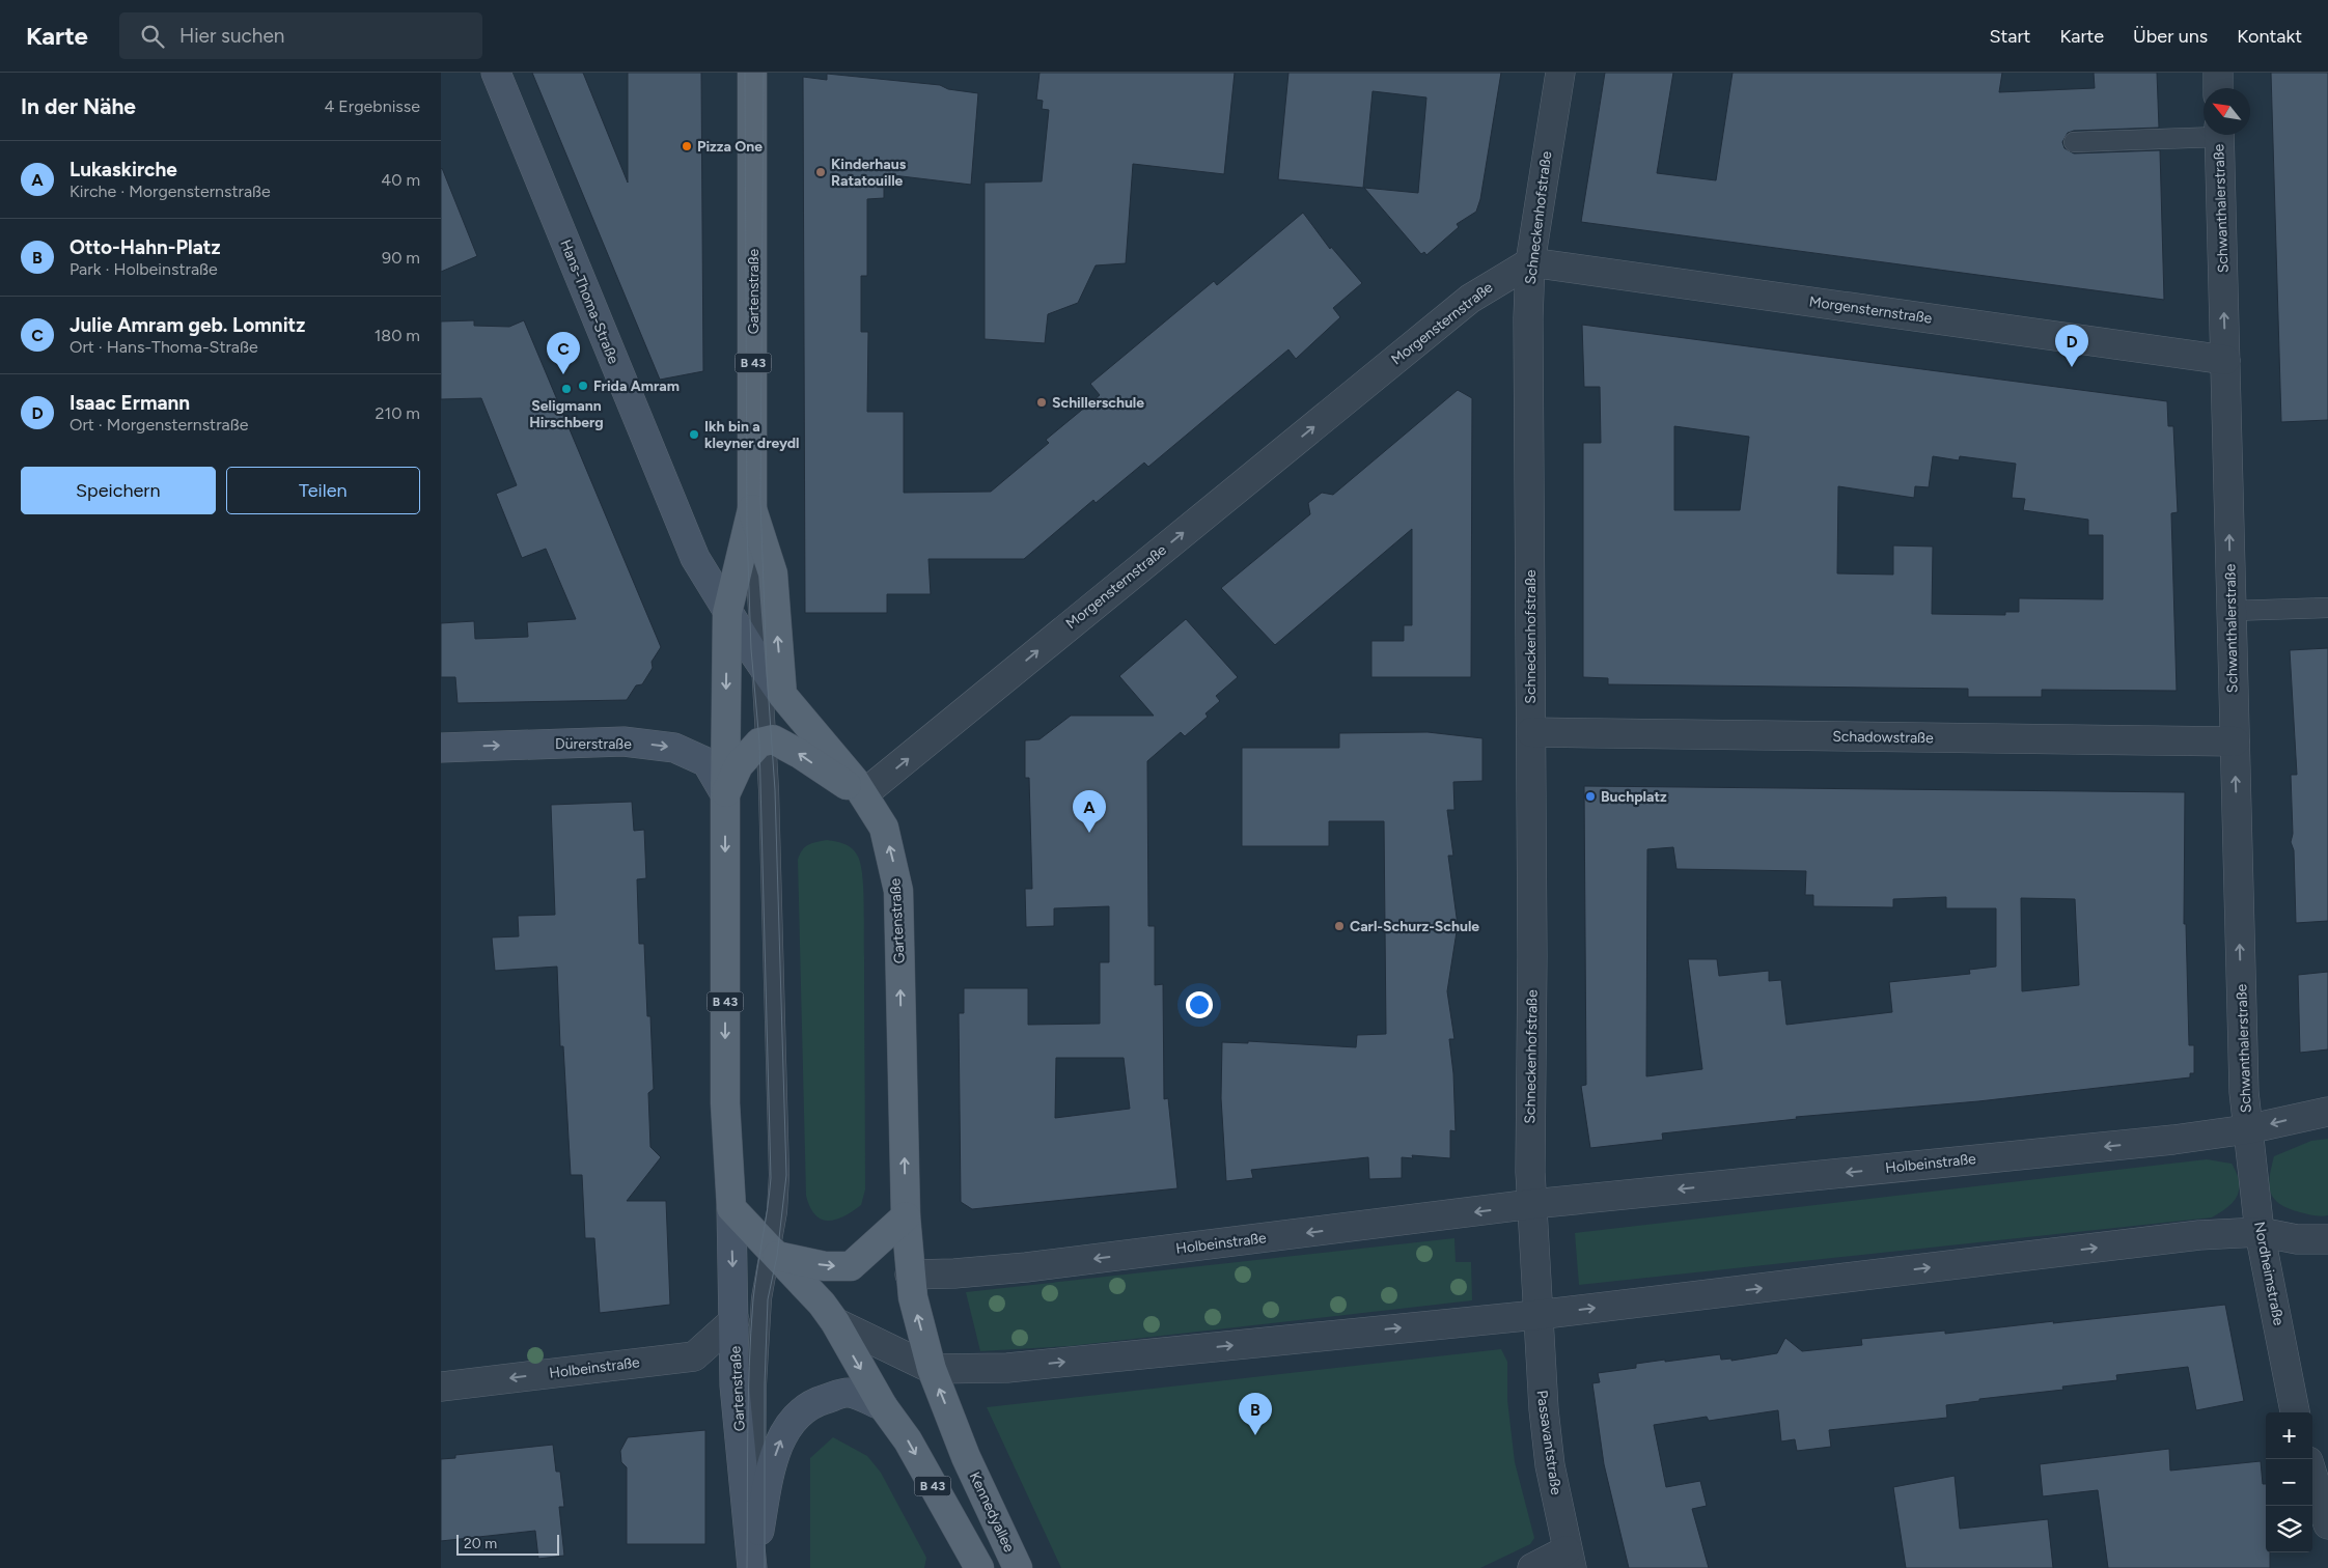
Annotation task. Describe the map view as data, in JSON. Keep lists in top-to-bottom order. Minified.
{"streets":{"main road":["Gartenstraße","Hans-Thoma-Straße","B 43","Dürerstraße","Kennedyallee"],"street":["Schwanthalerstraße","Schneckenhofstraße","Morgensternstraße","Schadowstraße","Holbeinstraße","Nordheimstraße","Passavantstraße"]},"crossings":[["Schwanthalerstraße","Morgensternstraße"],["Schwanthalerstraße","Schadowstraße"],["Schwanthalerstraße","Holbeinstraße"],["Schwanthalerstraße","Nordheimstraße"],["Schneckenhofstraße","Morgensternstraße"],["Schneckenhofstraße","Schadowstraße"],["Schneckenhofstraße","Holbeinstraße"],["Gartenstraße","Hans-Thoma-Straße"],["Gartenstraße","Morgensternstraße"],["Gartenstraße","B 43"],["Gartenstraße","Dürerstraße"],["Gartenstraße","Holbeinstraße"],["Gartenstraße","Kennedyallee"],["Holbeinstraße","Nordheimstraße"]],"one_way":["Schwanthalerstraße","Morgensternstraße","Dürerstraße"],"places":["Pizza One","Kinderhaus Ratatouille","Frida Amram","Seligmann Hirschberg","Schillerschule","Ikh bin a kleyner dreydl","Buchplatz","Carl-Schurz-Schule"],"scale_bar":"20 m","north":"top left","page":{"header":"Karte","search":"Hier suchen","nav":["Start","Karte","Über uns","Kontakt"],"heading":["In der Nähe","4 Ergebnisse"],"list":[{"mark":"A","name":"Lukaskirche","note":"Kirche · Morgensternstraße","value":"40 m"},{"mark":"B","name":"Otto-Hahn-Platz","note":"Park · Holbeinstraße","value":"90 m"},{"mark":"C","name":"Julie Amram geb. Lomnitz","note":"Ort · Hans-Thoma-Straße","value":"180 m"},{"mark":"D","name":"Isaac Ermann","note":"Ort · Morgensternstraße","value":"210 m"}],"pins":["D","C","A","B"],"buttons":["Speichern","Teilen"],"map_buttons":["+","−"],"scale":"20 m"}}
